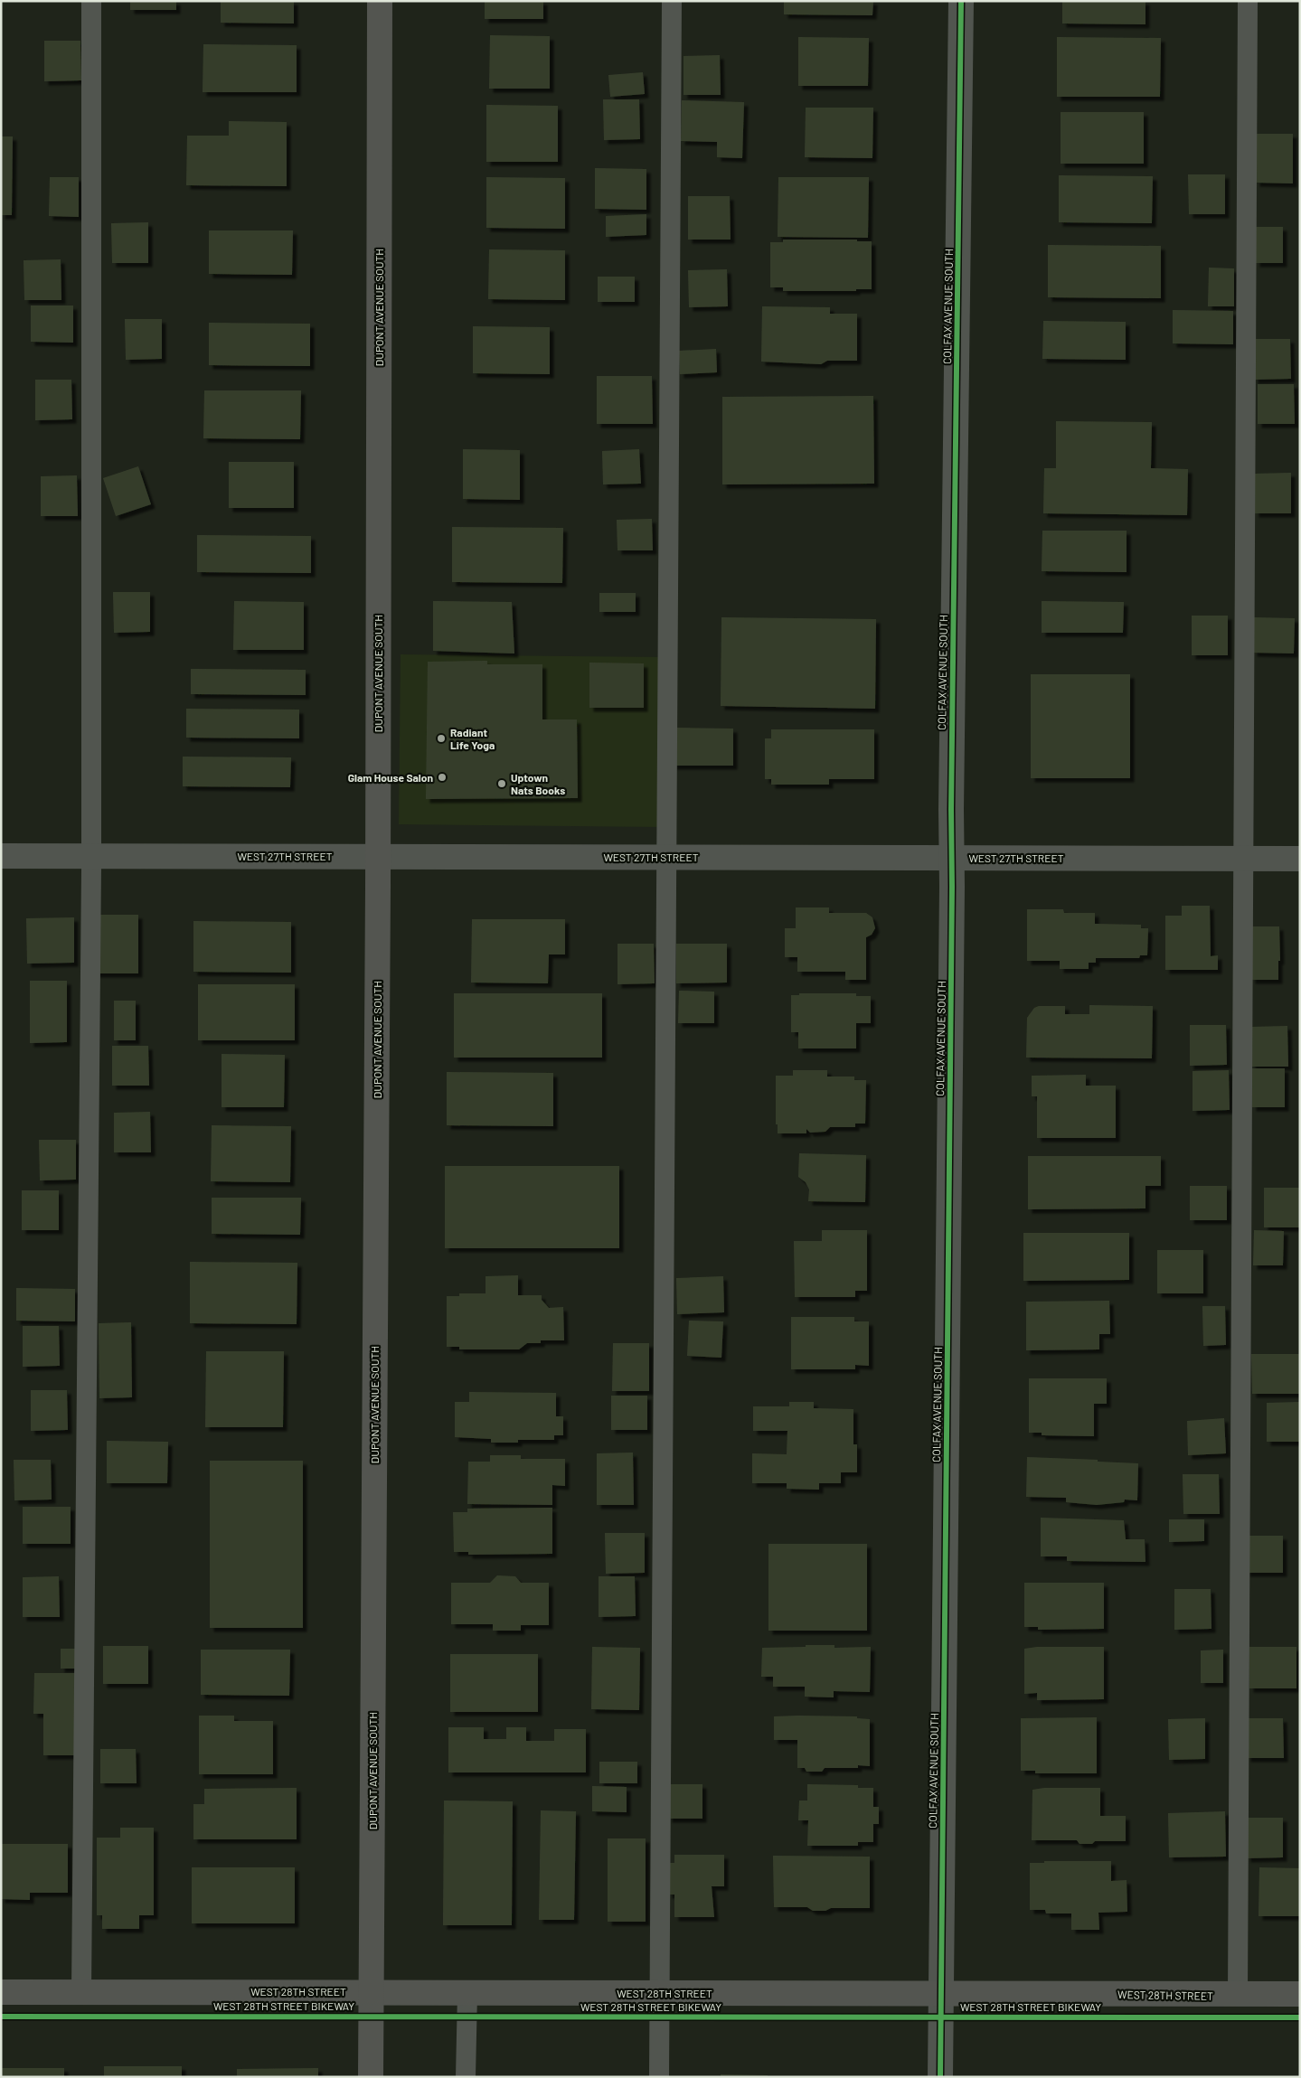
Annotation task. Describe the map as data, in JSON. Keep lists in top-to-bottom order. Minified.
{"streets":{"street":["COLFAX AVENUE SOUTH","DUPONT AVENUE SOUTH","WEST 27TH STREET","WEST 28TH STREET"],"cycle path":["WEST 28TH STREET BIKEWAY"]},"crossings":[["COLFAX AVENUE SOUTH","WEST 27TH STREET"],["COLFAX AVENUE SOUTH","WEST 28TH STREET"],["DUPONT AVENUE SOUTH","WEST 27TH STREET"],["DUPONT AVENUE SOUTH","WEST 28TH STREET"]],"places":["Radiant Life Yoga","Glam House Salon","Uptown Nats Books"]}
